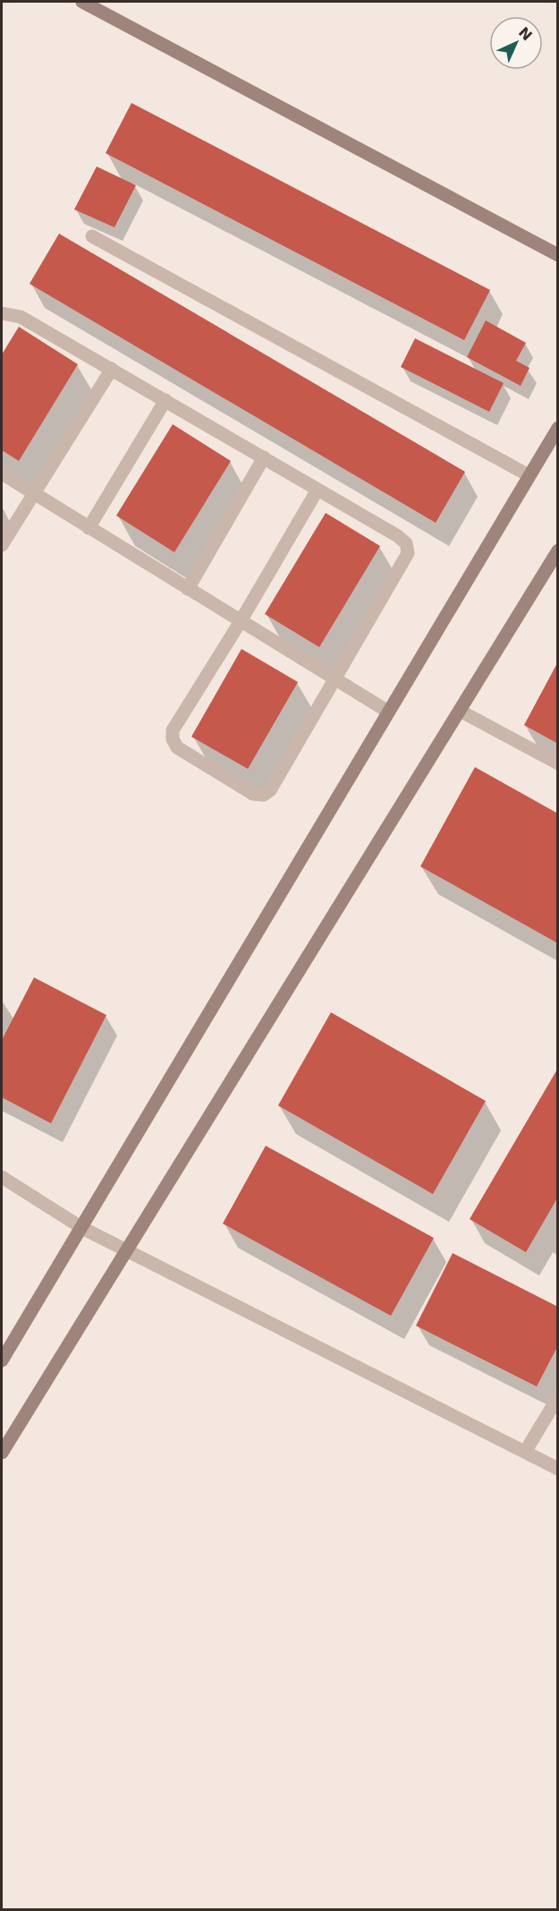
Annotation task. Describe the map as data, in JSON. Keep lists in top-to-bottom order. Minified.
{"north":"top right"}
